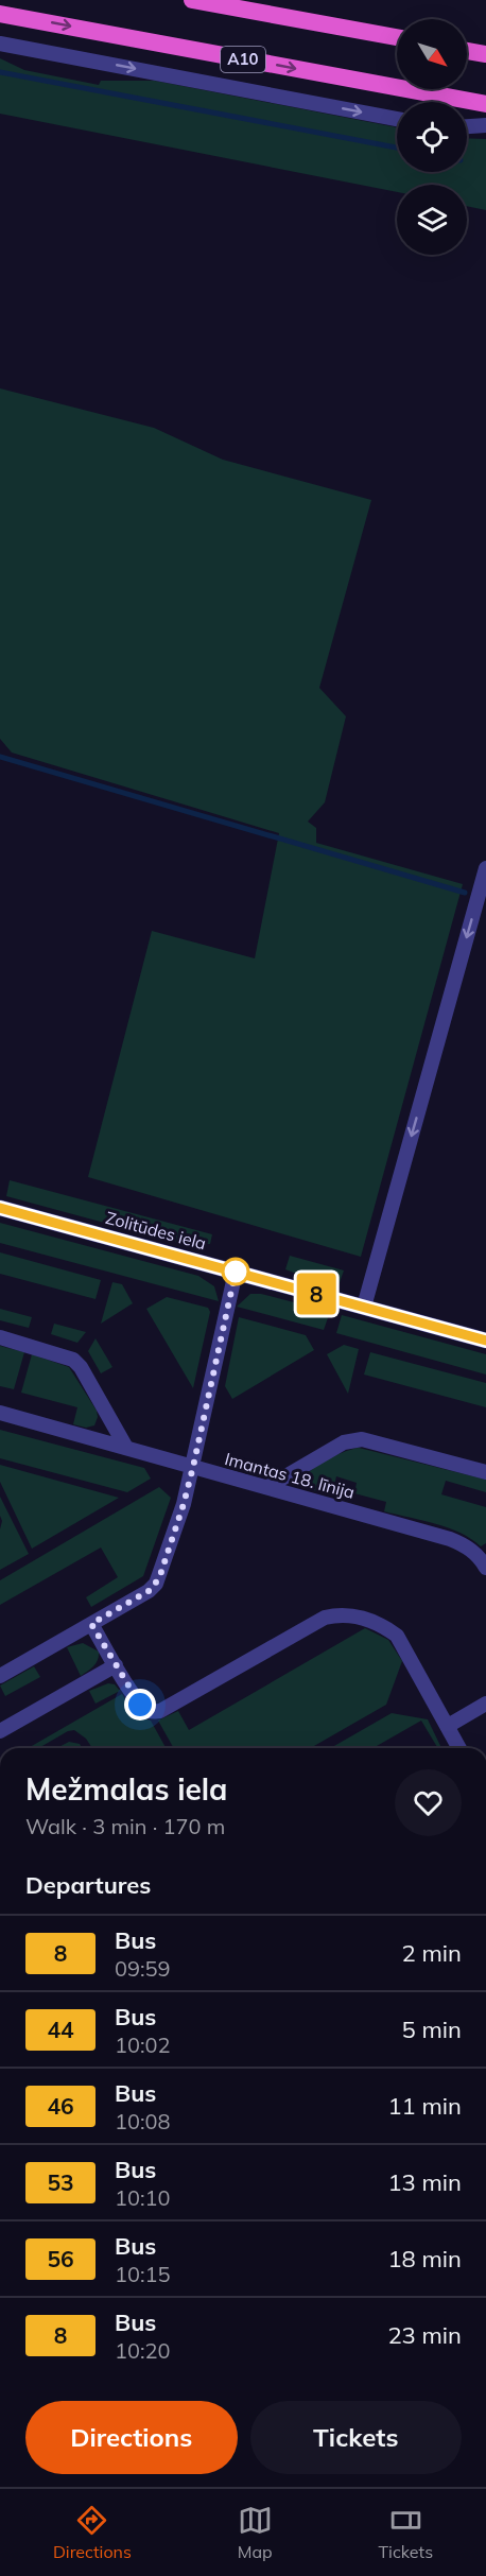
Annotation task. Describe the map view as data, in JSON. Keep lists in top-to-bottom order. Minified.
{"streets":{"highway":["A10"],"street":["Zolitūdes iela","Imantas 18. līnija"]},"lines":["bus line 8"],"north":"bottom right","page":{"on_map":"8","heading":[["Mežmalas iela","Walk · 3 min · 170 m"],"Departures"],"list":[{"mark":"8","name":"Bus","note":"09:59","value":"2 min"},{"mark":"44","name":"Bus","note":"10:02","value":"5 min"},{"mark":"46","name":"Bus","note":"10:08","value":"11 min"},{"mark":"53","name":"Bus","note":"10:10","value":"13 min"},{"mark":"56","name":"Bus","note":"10:15","value":"18 min"},{"mark":"8","name":"Bus","note":"10:20","value":"23 min"}],"buttons":["Directions","Tickets"],"tabs":["Directions","Map","Tickets"]}}
